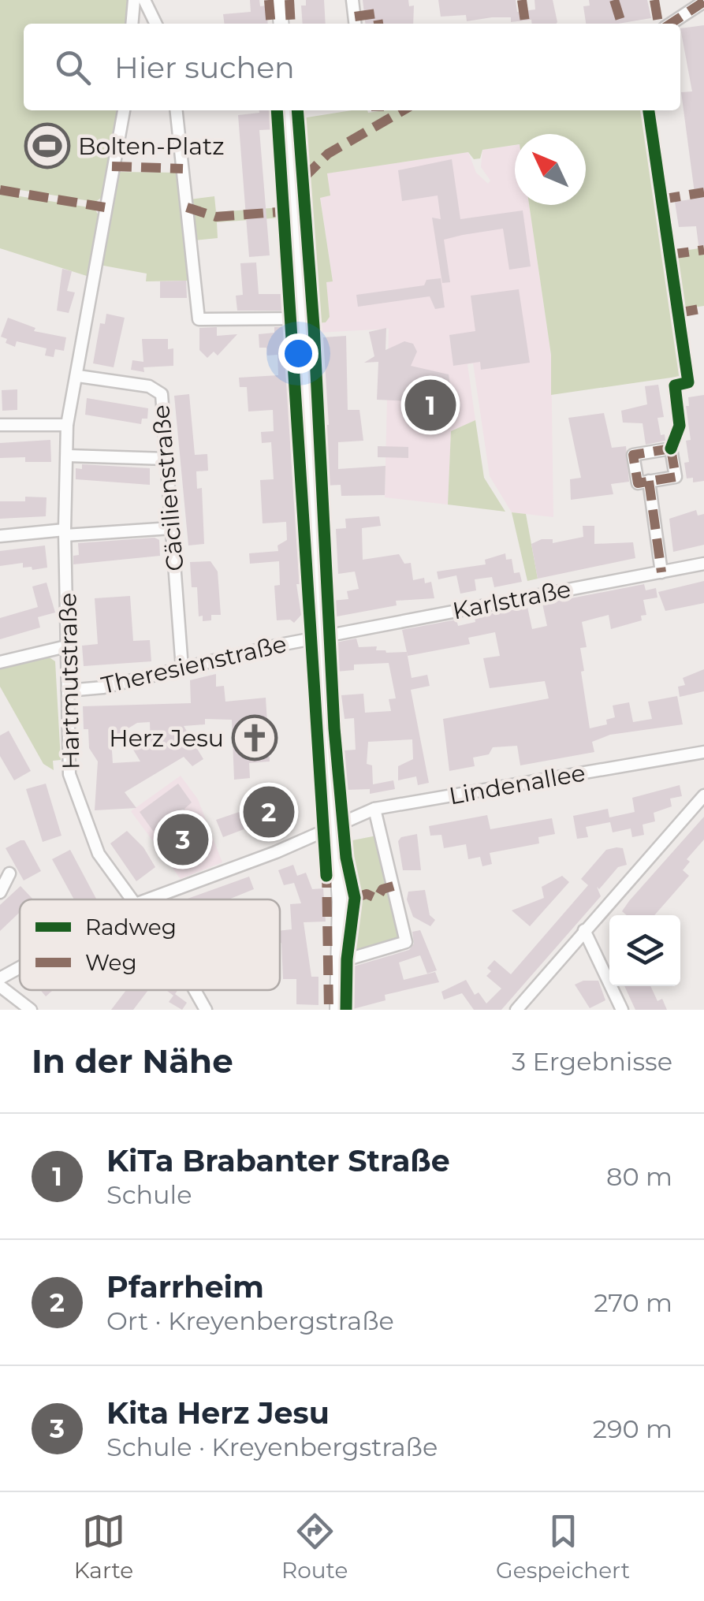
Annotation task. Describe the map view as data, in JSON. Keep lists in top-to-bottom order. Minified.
{"streets":{"street":["Cäcilienstraße","Karlstraße","Theresienstraße","Hartmutstraße","Lindenallee"]},"crossings":[["Cäcilienstraße","Theresienstraße"],["Cäcilienstraße","Hartmutstraße"],["Karlstraße","Theresienstraße"],["Theresienstraße","Hartmutstraße"]],"places":{"sports":["Bolten-Platz"],"church":["Herz Jesu"]},"legend":["Radweg","Weg"],"north":"top left","page":{"search":"Hier suchen","pins":["1","2","3"],"heading":["In der Nähe","3 Ergebnisse"],"list":[{"mark":"1","name":"KiTa Brabanter Straße","note":"Schule","value":"80 m"},{"mark":"2","name":"Pfarrheim","note":"Ort · Kreyenbergstraße","value":"270 m"},{"mark":"3","name":"Kita Herz Jesu","note":"Schule · Kreyenbergstraße","value":"290 m"}],"nav":["Karte","Route","Gespeichert"]}}
